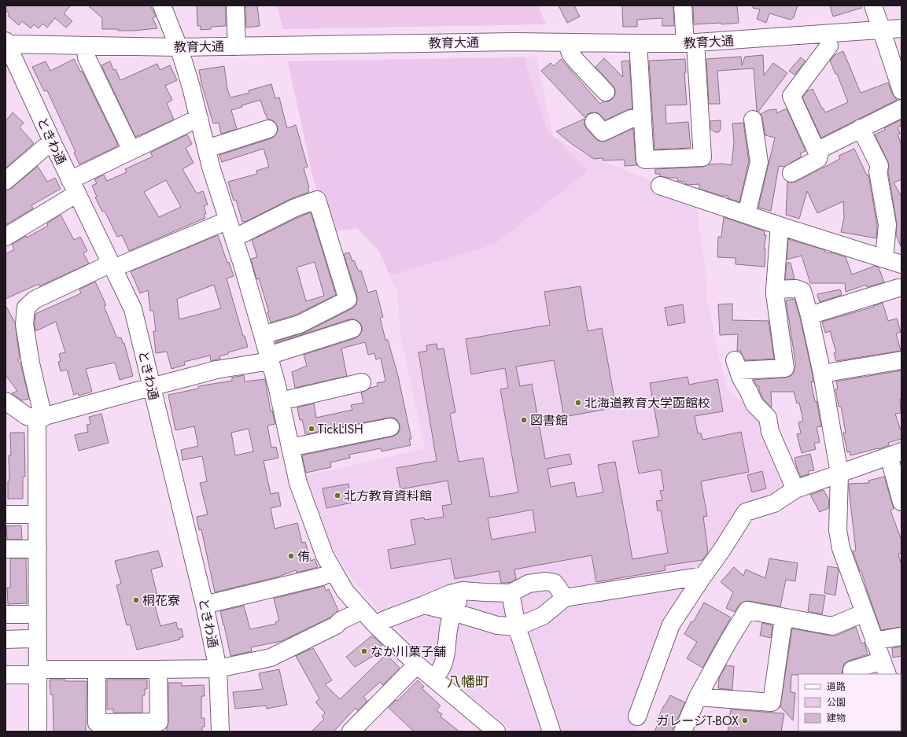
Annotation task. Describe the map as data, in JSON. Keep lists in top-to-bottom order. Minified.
{"streets":{"street":["教育大通","ときわ通"]},"crossings":[["教育大通","ときわ通"]],"districts":["八幡町"],"places":["北海道教育大学函館校","図書館","TickLISH","北方教育資料館","侑","桐花寮","なか川菓子舗","ガレージT-BOX"],"legend":["道路","公園","建物"]}
